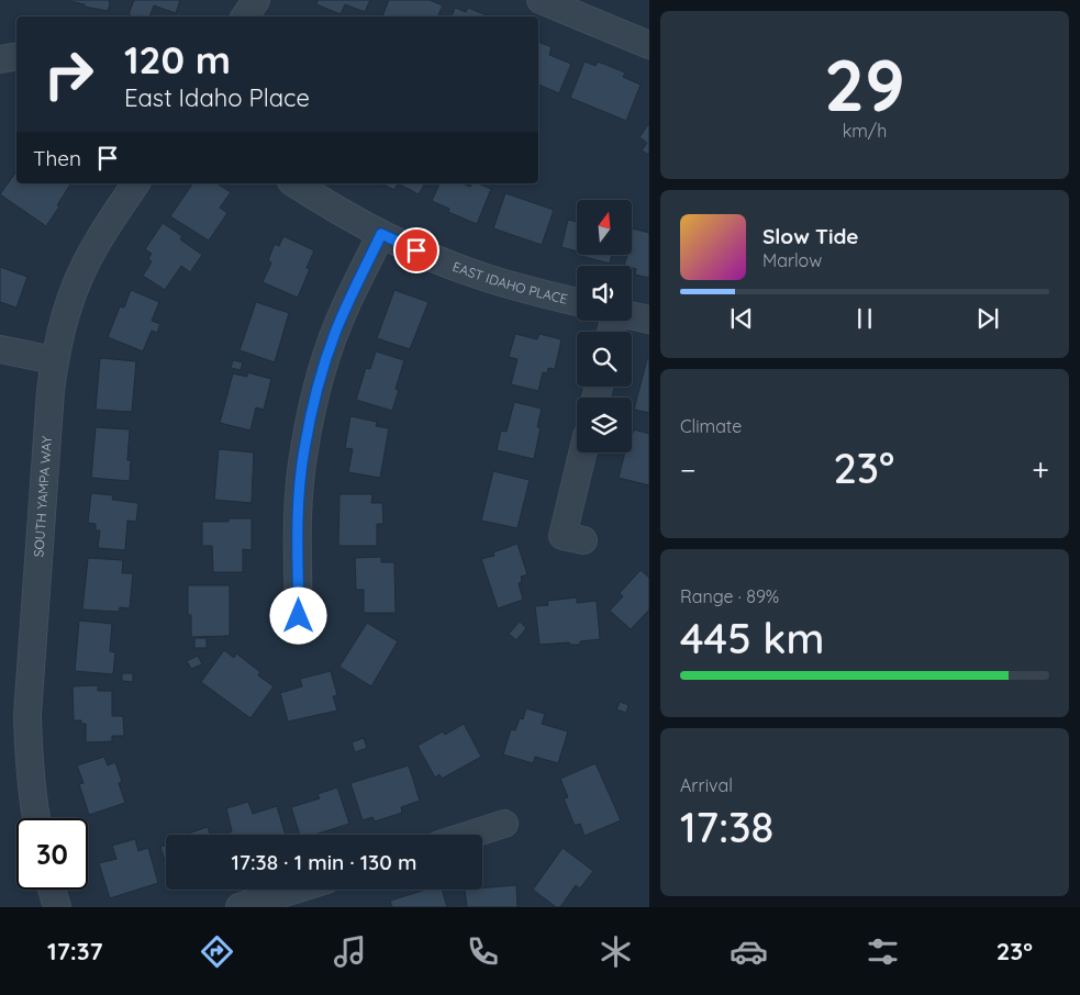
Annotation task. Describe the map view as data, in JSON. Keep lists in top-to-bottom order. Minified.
{"streets":{"street":["EAST IDAHO PLACE","SOUTH YAMPA WAY"]},"north":"top","page":{"tile":[["29","km/h"],"Climate",["Range · 89%","445 km"],["Arrival","17:38"]],"turn":["120 m","East Idaho Place"],"then":"Then","song":["Slow Tide","Marlow"],"heat":["−","23°","+"],"limit":"30","trip":"17:38 · 1 min · 130 m","tabs":["17:37","23°"]}}
